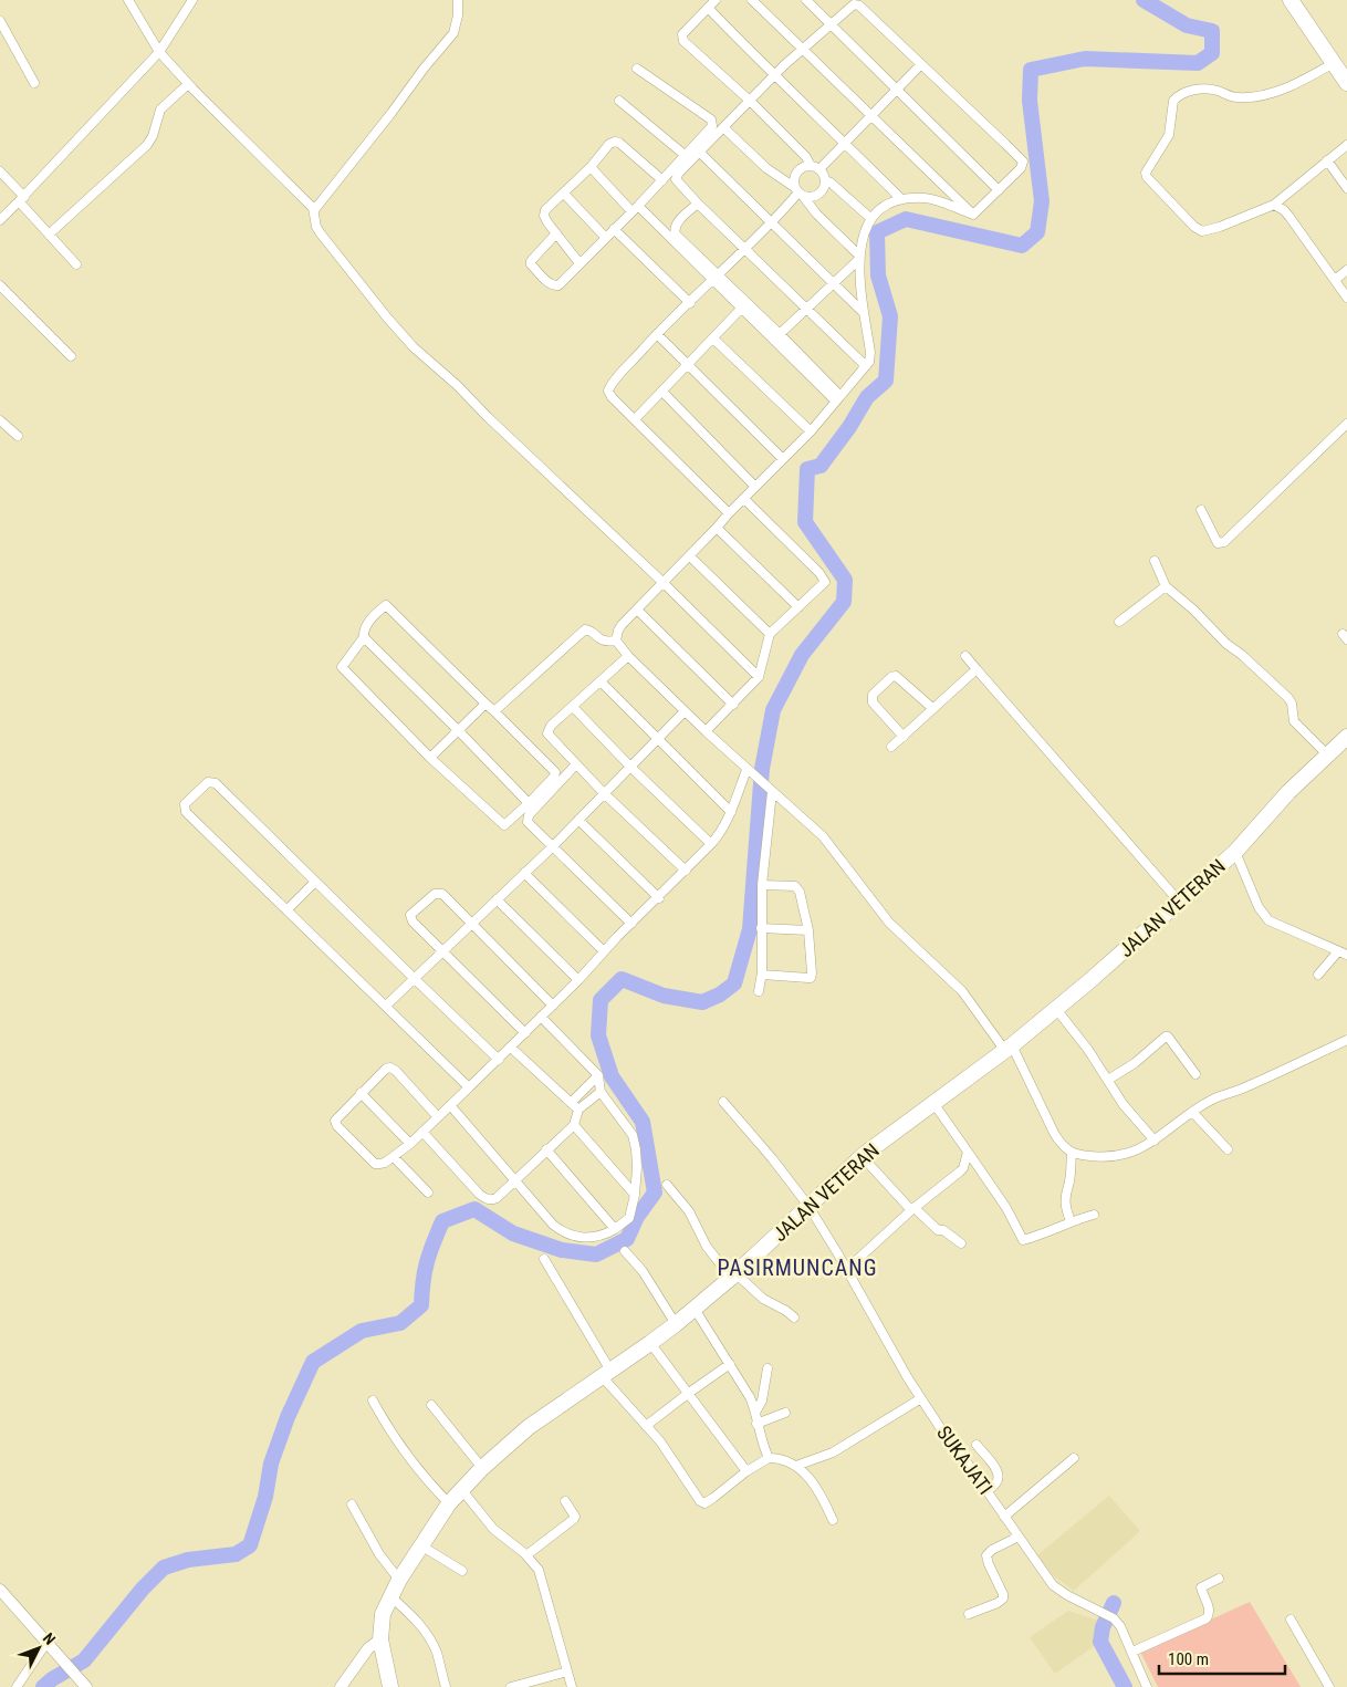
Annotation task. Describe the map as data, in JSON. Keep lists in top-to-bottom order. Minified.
{"streets":{"highway":["JALAN VETERAN"],"street":["SUKAJATI"]},"crossings":[["JALAN VETERAN","SUKAJATI"]],"districts":["PASIRMUNCANG"],"scale_bar":"100 m","north":"top right"}
